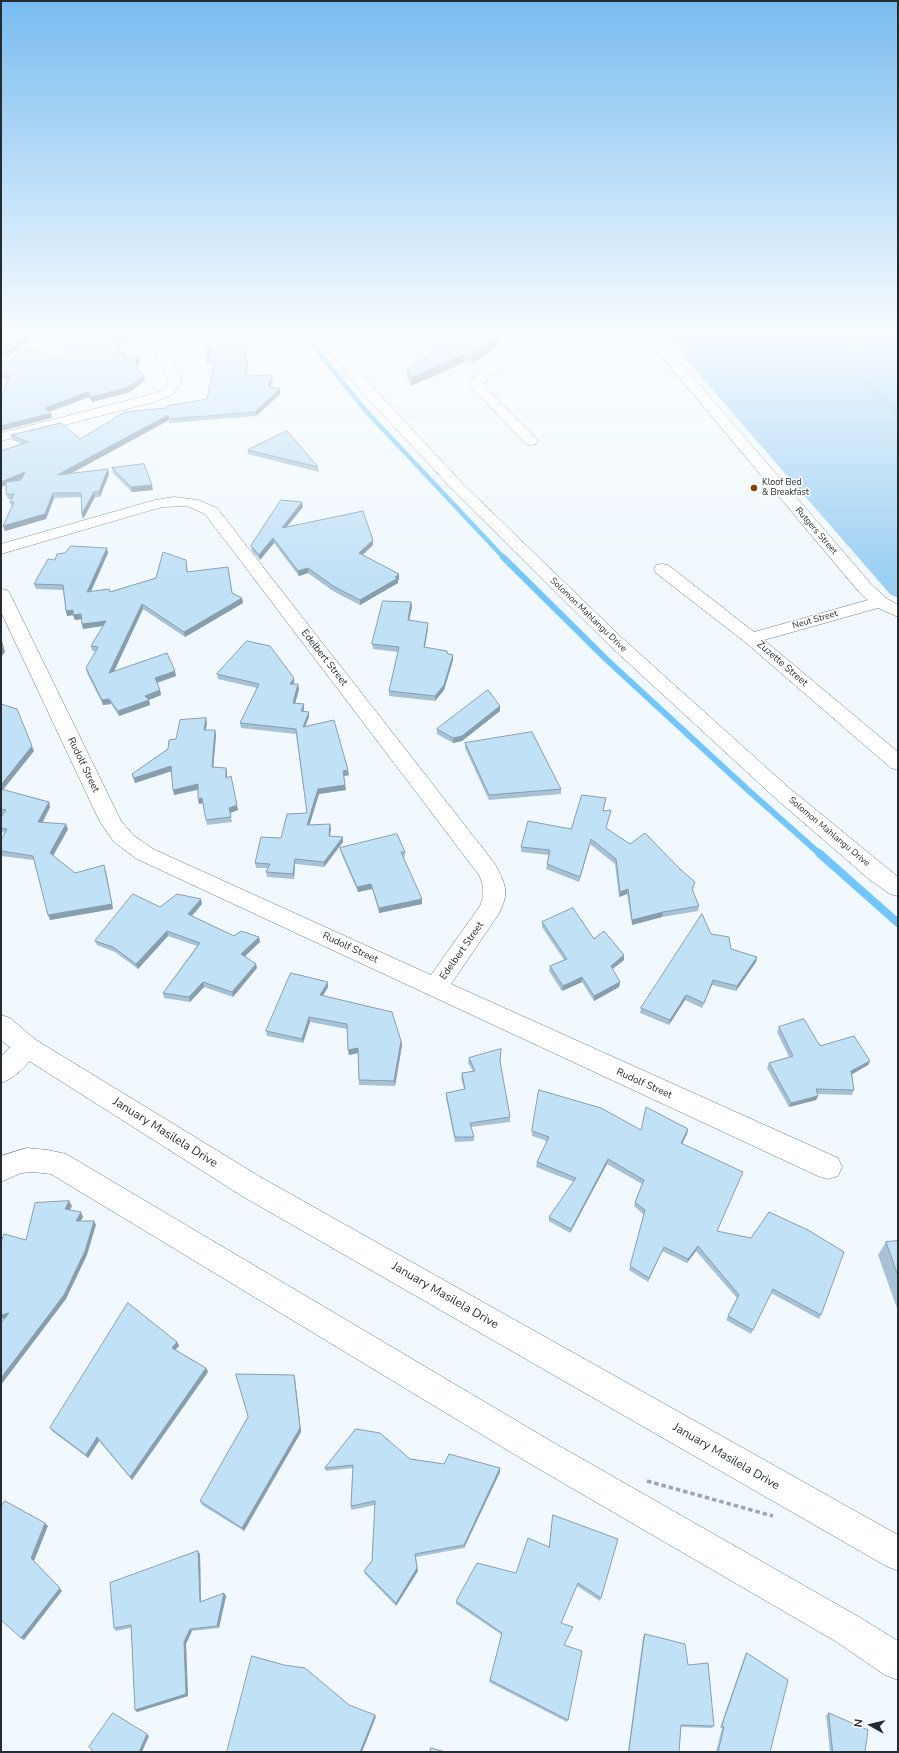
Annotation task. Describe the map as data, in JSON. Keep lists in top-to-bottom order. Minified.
{"streets":{"street":["Rutgers Street","Solomon Mahlangu Drive","Neut Street","Edelbert Street","Zuzette Street","Rudolf Street","January Masilela Drive"]},"crossings":[["Rutgers Street","Neut Street"],["Neut Street","Zuzette Street"],["Edelbert Street","Rudolf Street"]],"places":["Kloof Bed & Breakfast"],"north":"left"}
